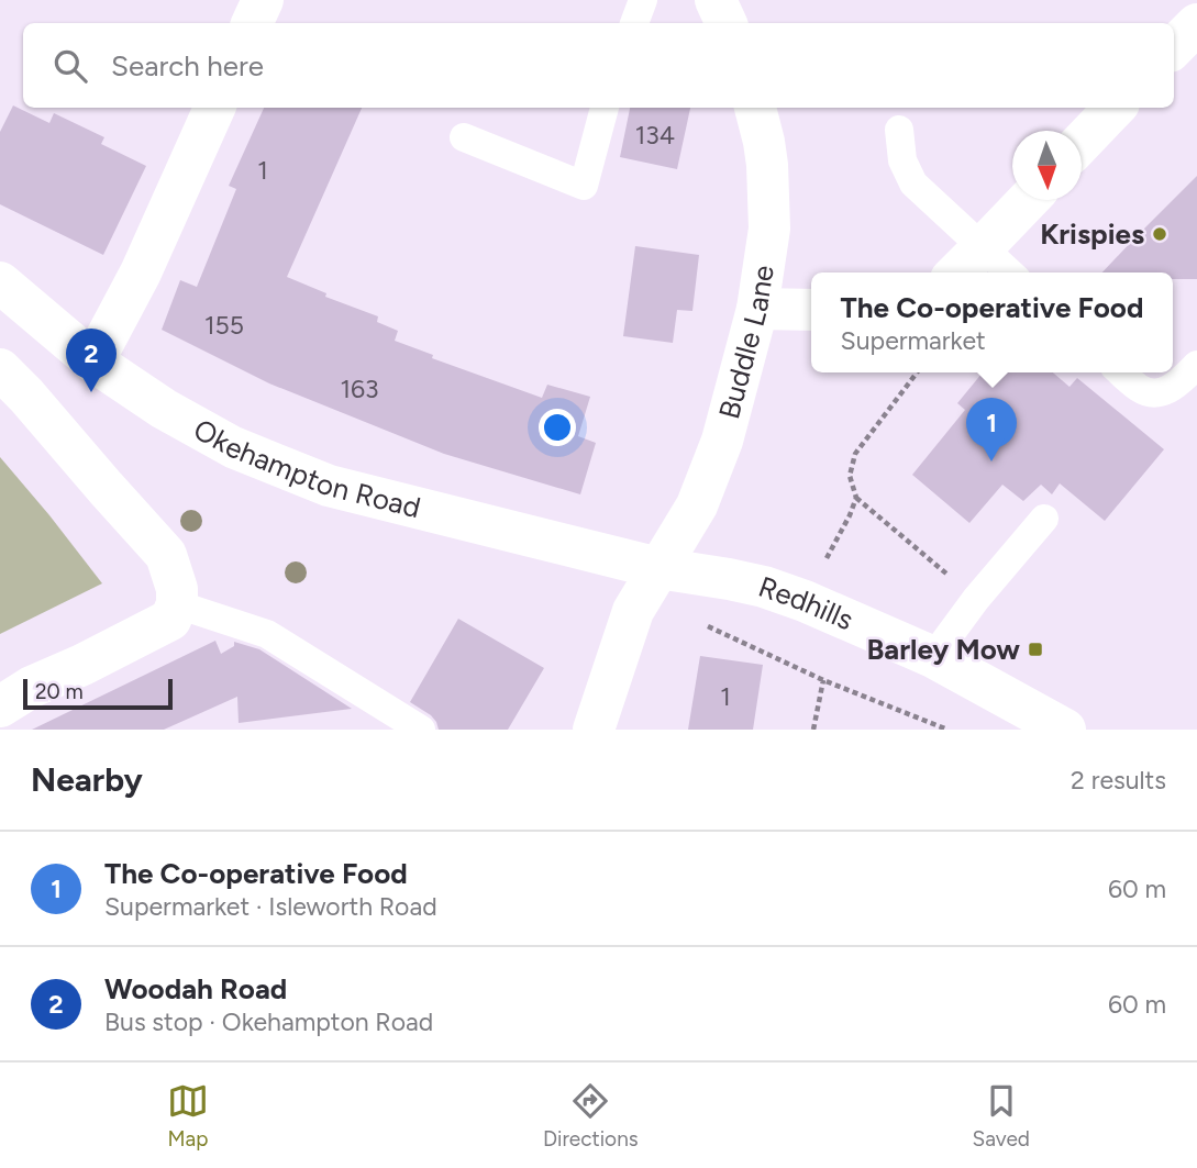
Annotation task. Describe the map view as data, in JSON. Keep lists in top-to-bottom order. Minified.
{"streets":{"street":["Buddle Lane","Okehampton Road","Redhills"]},"crossings":[["Buddle Lane","Okehampton Road"],["Buddle Lane","Redhills"],["Okehampton Road","Redhills"]],"places":{"other":["Krispies"],"transit":["Barley Mow"]},"house_numbers":["134","1","155","163","1"],"scale_bar":"20 m","north":"bottom","page":{"search":"Search here","popup":["The Co-operative Food","Supermarket"],"pins":["2","1"],"scale":"20 m","heading":["Nearby","2 results"],"list":[{"mark":"1","name":"The Co-operative Food","note":"Supermarket · Isleworth Road","value":"60 m"},{"mark":"2","name":"Woodah Road","note":"Bus stop · Okehampton Road","value":"60 m"}],"nav":["Map","Directions","Saved"]}}
